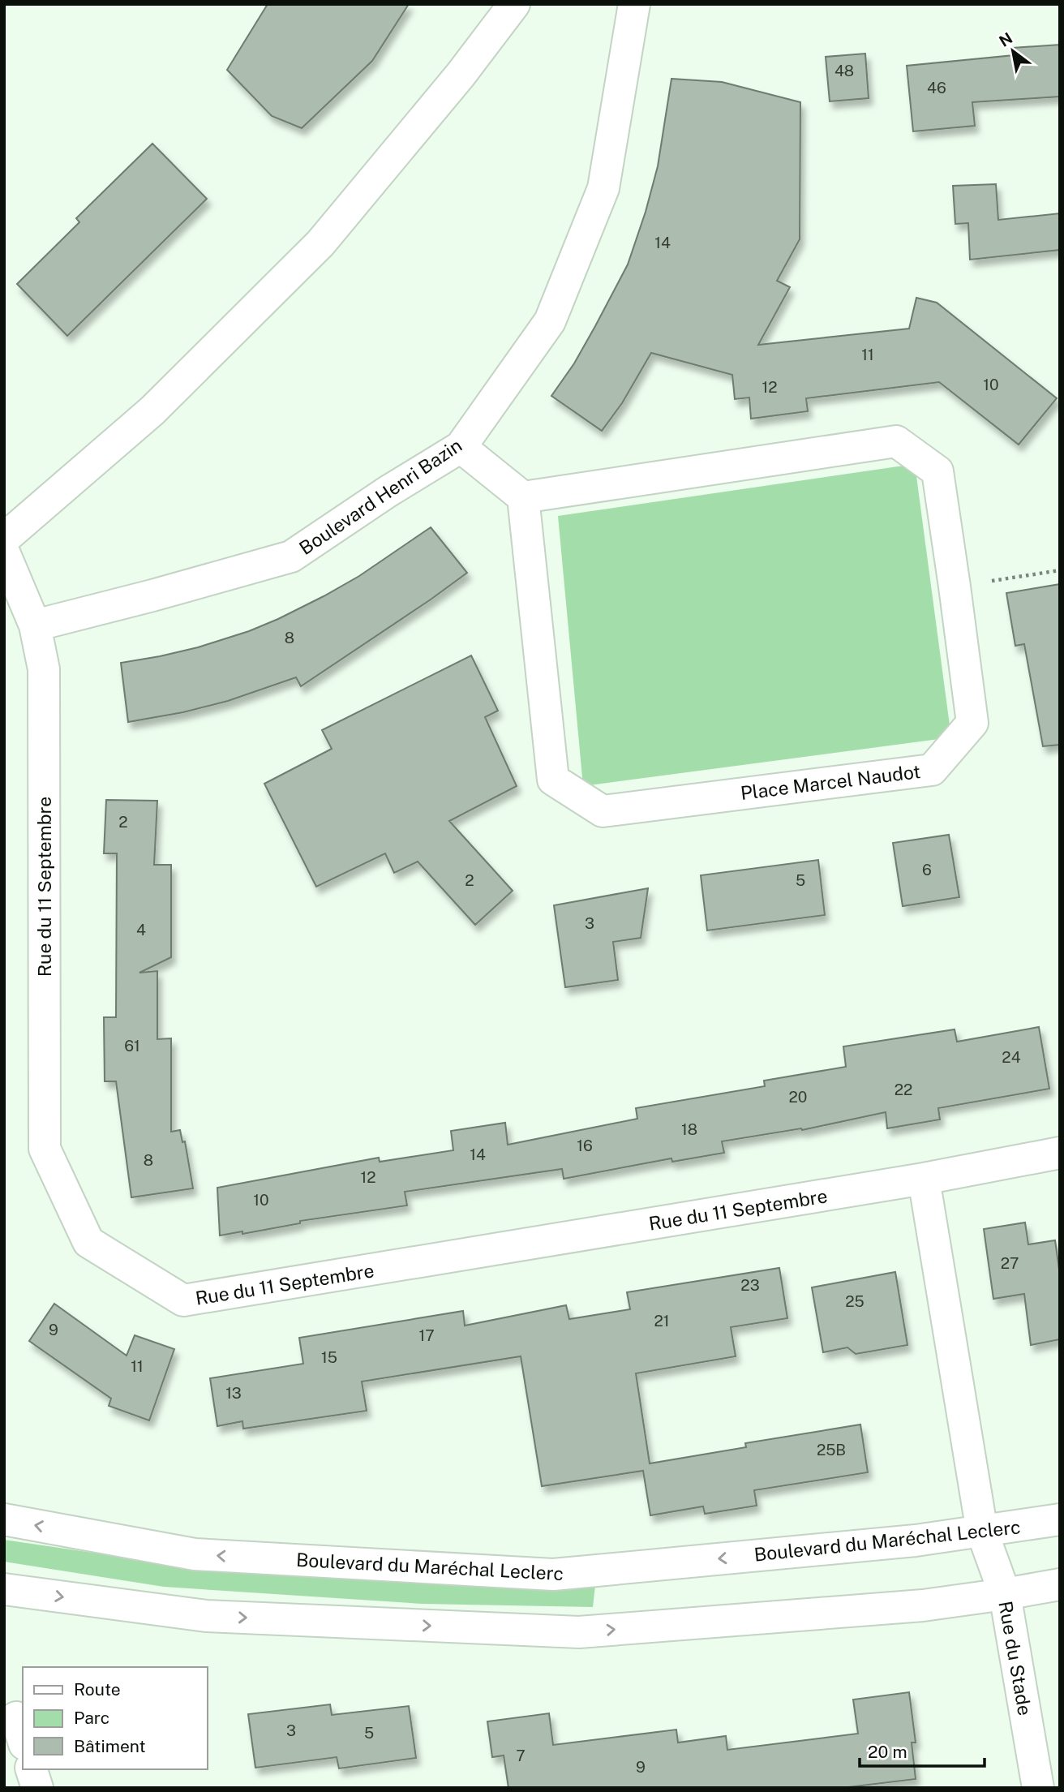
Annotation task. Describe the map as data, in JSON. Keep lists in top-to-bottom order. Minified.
{"streets":{"street":["Boulevard Henri Bazin","Place Marcel Naudot","Rue du 11 Septembre","Boulevard du Maréchal Leclerc","Rue du Stade"]},"crossings":[["Boulevard Henri Bazin","Rue du 11 Septembre"],["Boulevard du Maréchal Leclerc","Rue du Stade"]],"house_numbers":["48","46","14","11","10","12","8","2","6","2","5","3","4","61","24","22","20","18","16","14","8","12","10","27","23","25","21","9","17","15","11","13","25B","3","5","7","9"],"legend":["Route","Parc","Bâtiment"],"scale_bar":"20 m","north":"top left"}
